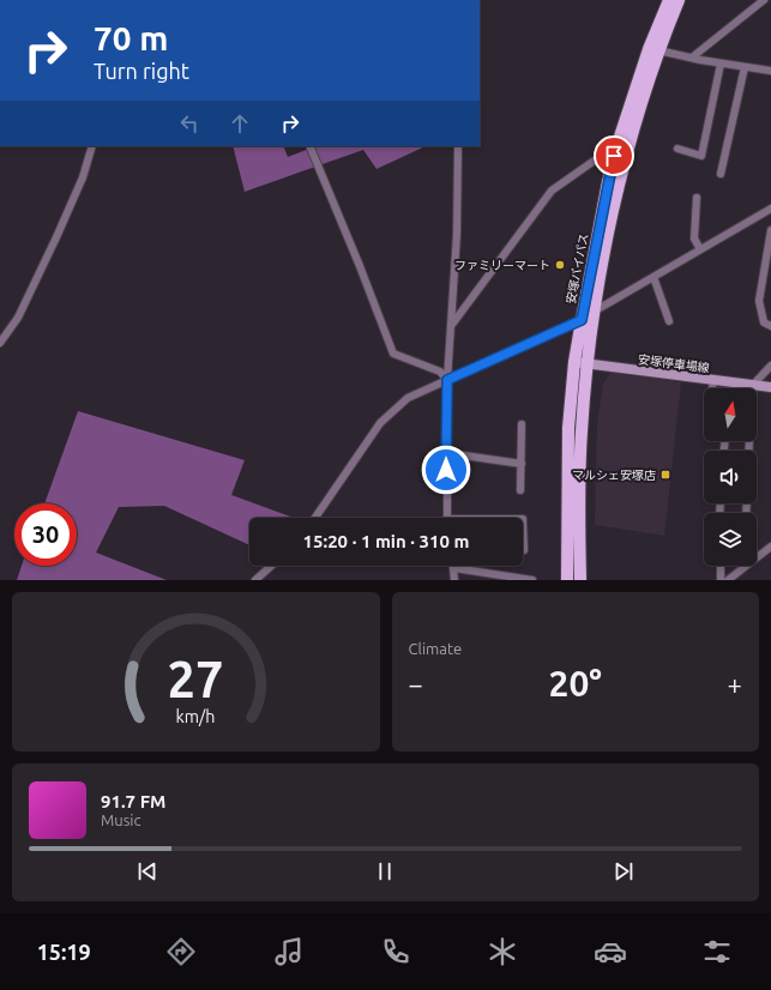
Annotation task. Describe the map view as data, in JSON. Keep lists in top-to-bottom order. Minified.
{"streets":{"main road":["安塚バイパス","安塚停車場線"]},"crossings":[["安塚バイパス","安塚停車場線"]],"places":{"other":["ファミリーマート"],"transit":["マルシェ安塚店"]},"north":"top","page":{"turn":["70 m","Turn right"],"limit":"30","trip":"15:20 · 1 min · 310 m","tile":"Climate","heat":["−","20°","+"],"song":["91.7 FM","Music"],"tabs":"15:19","gauge":["27","km/h"]}}
